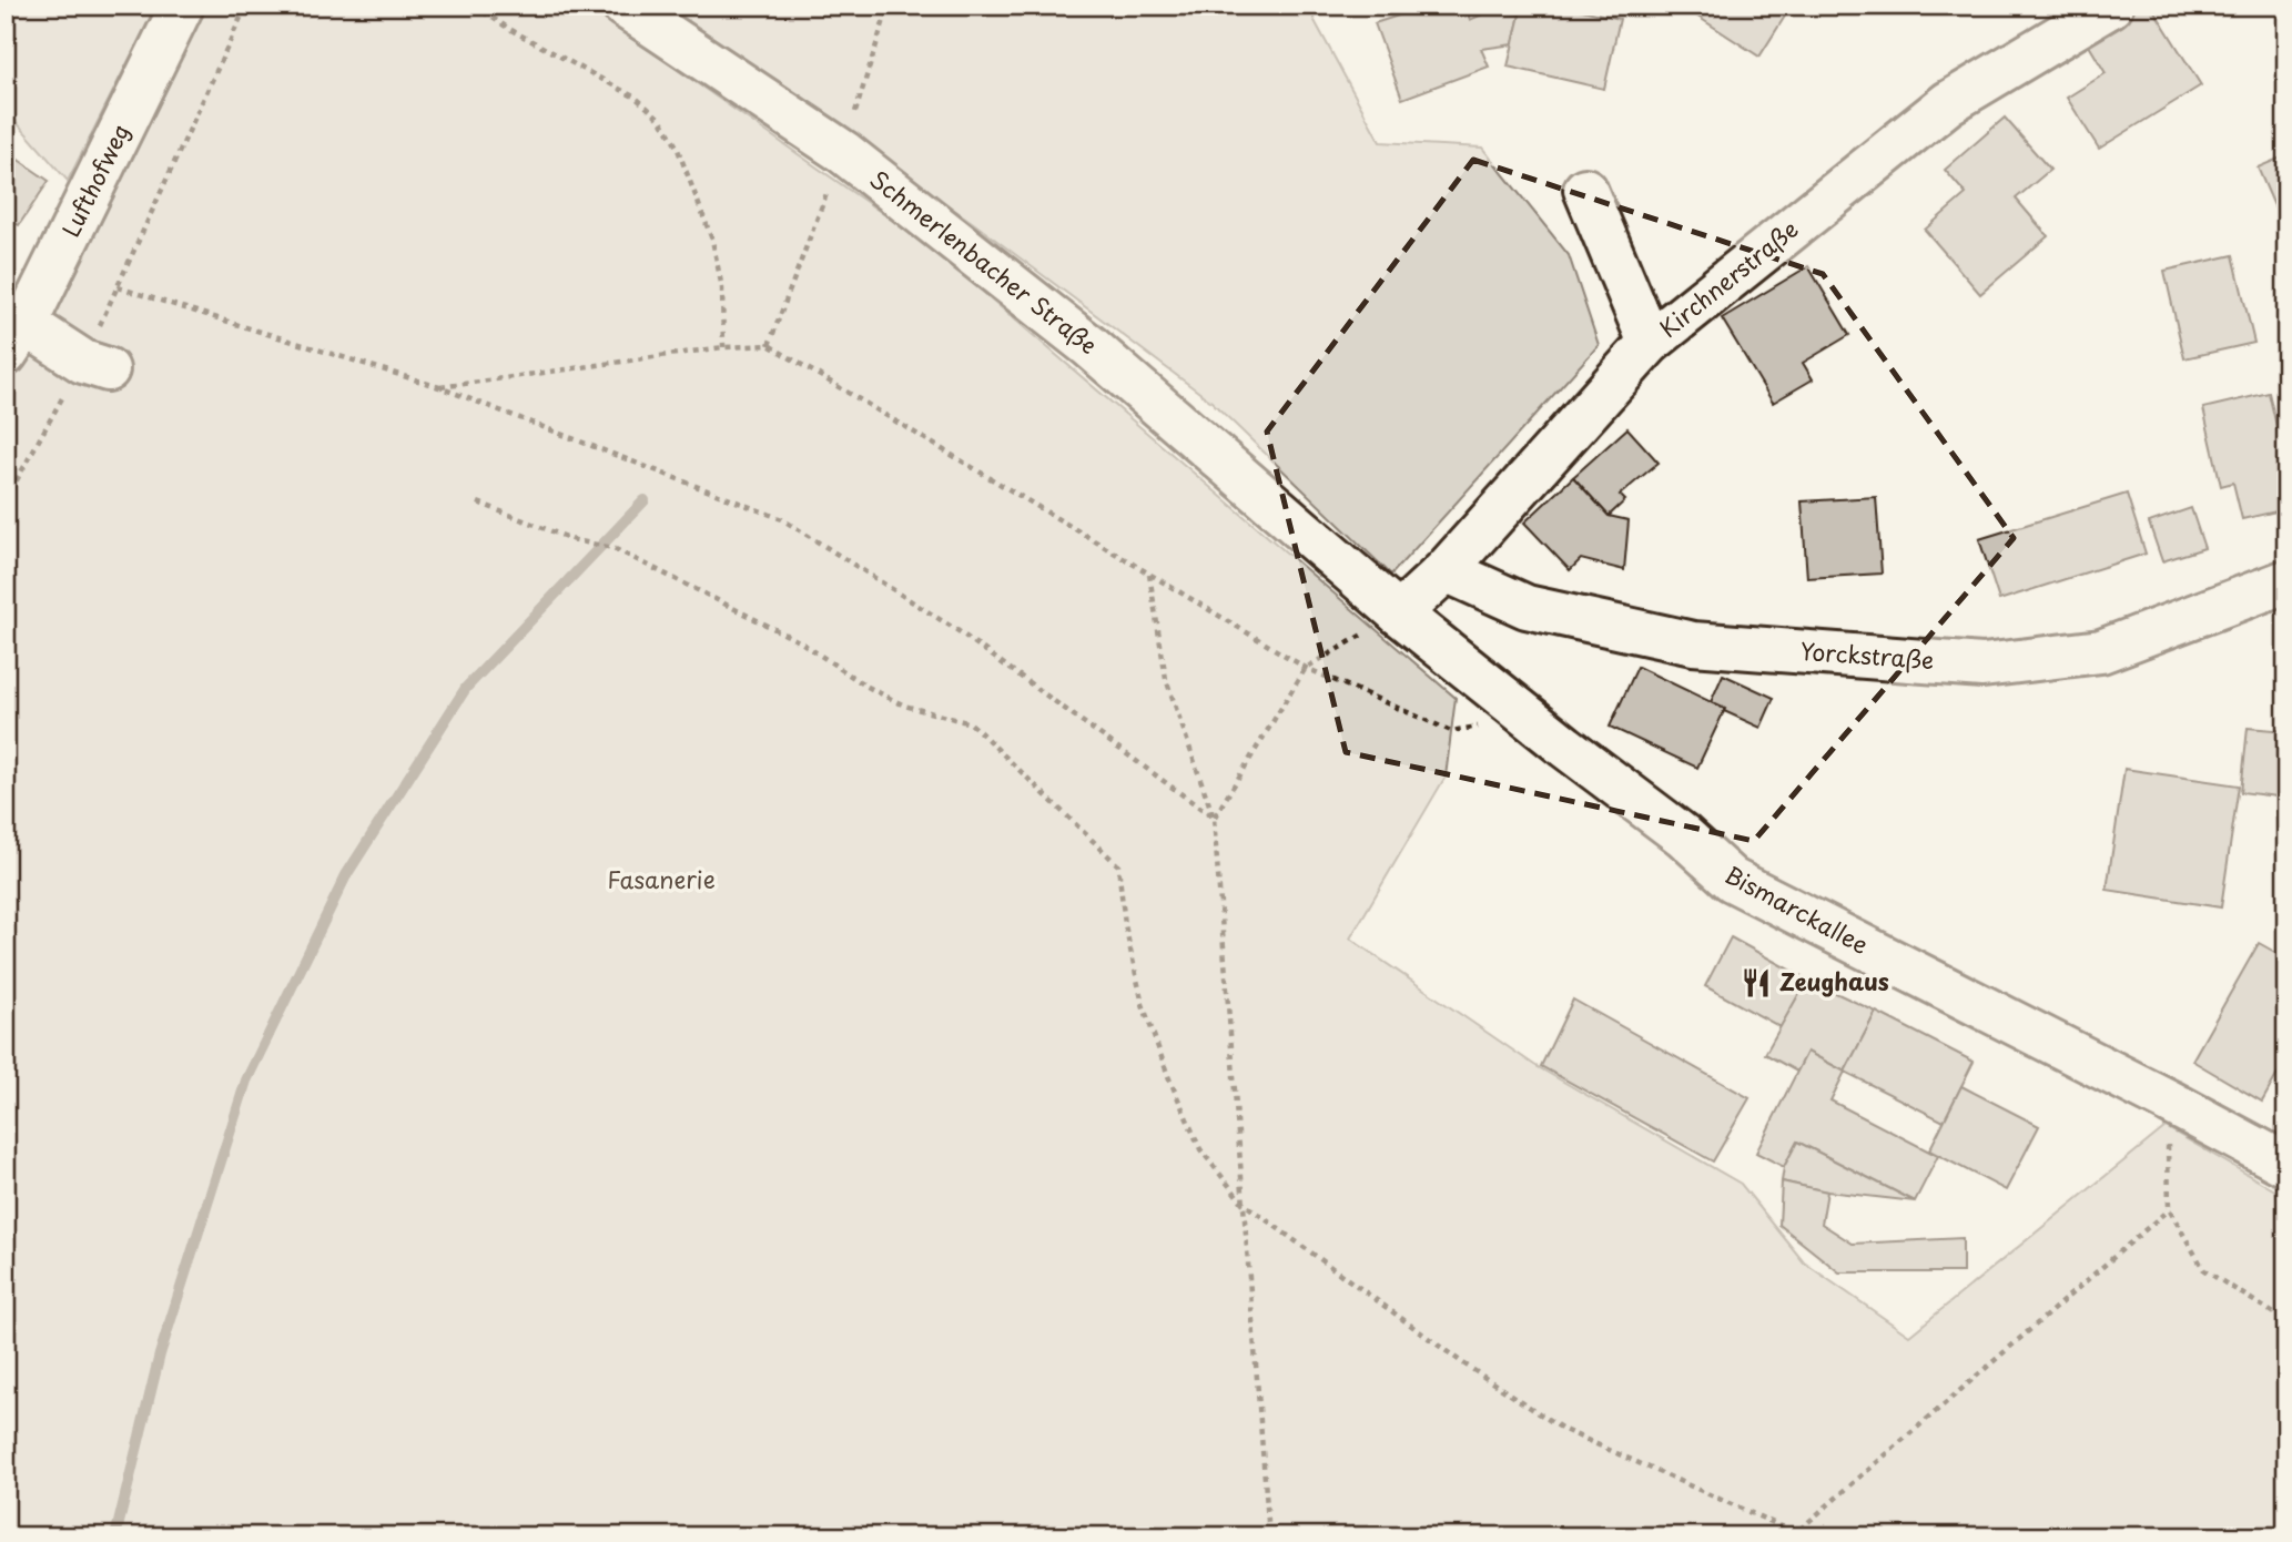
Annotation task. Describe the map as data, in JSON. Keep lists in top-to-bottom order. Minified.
{"streets":{"street":["Lufthofweg","Schmerlenbacher Straße","Kirchnerstraße","Yorckstraße","Bismarckallee"]},"crossings":[["Schmerlenbacher Straße","Bismarckallee"],["Kirchnerstraße","Yorckstraße"],["Kirchnerstraße","Bismarckallee"]],"parks":["Fasanerie"],"places":{"restaurant":["Zeughaus"]}}
